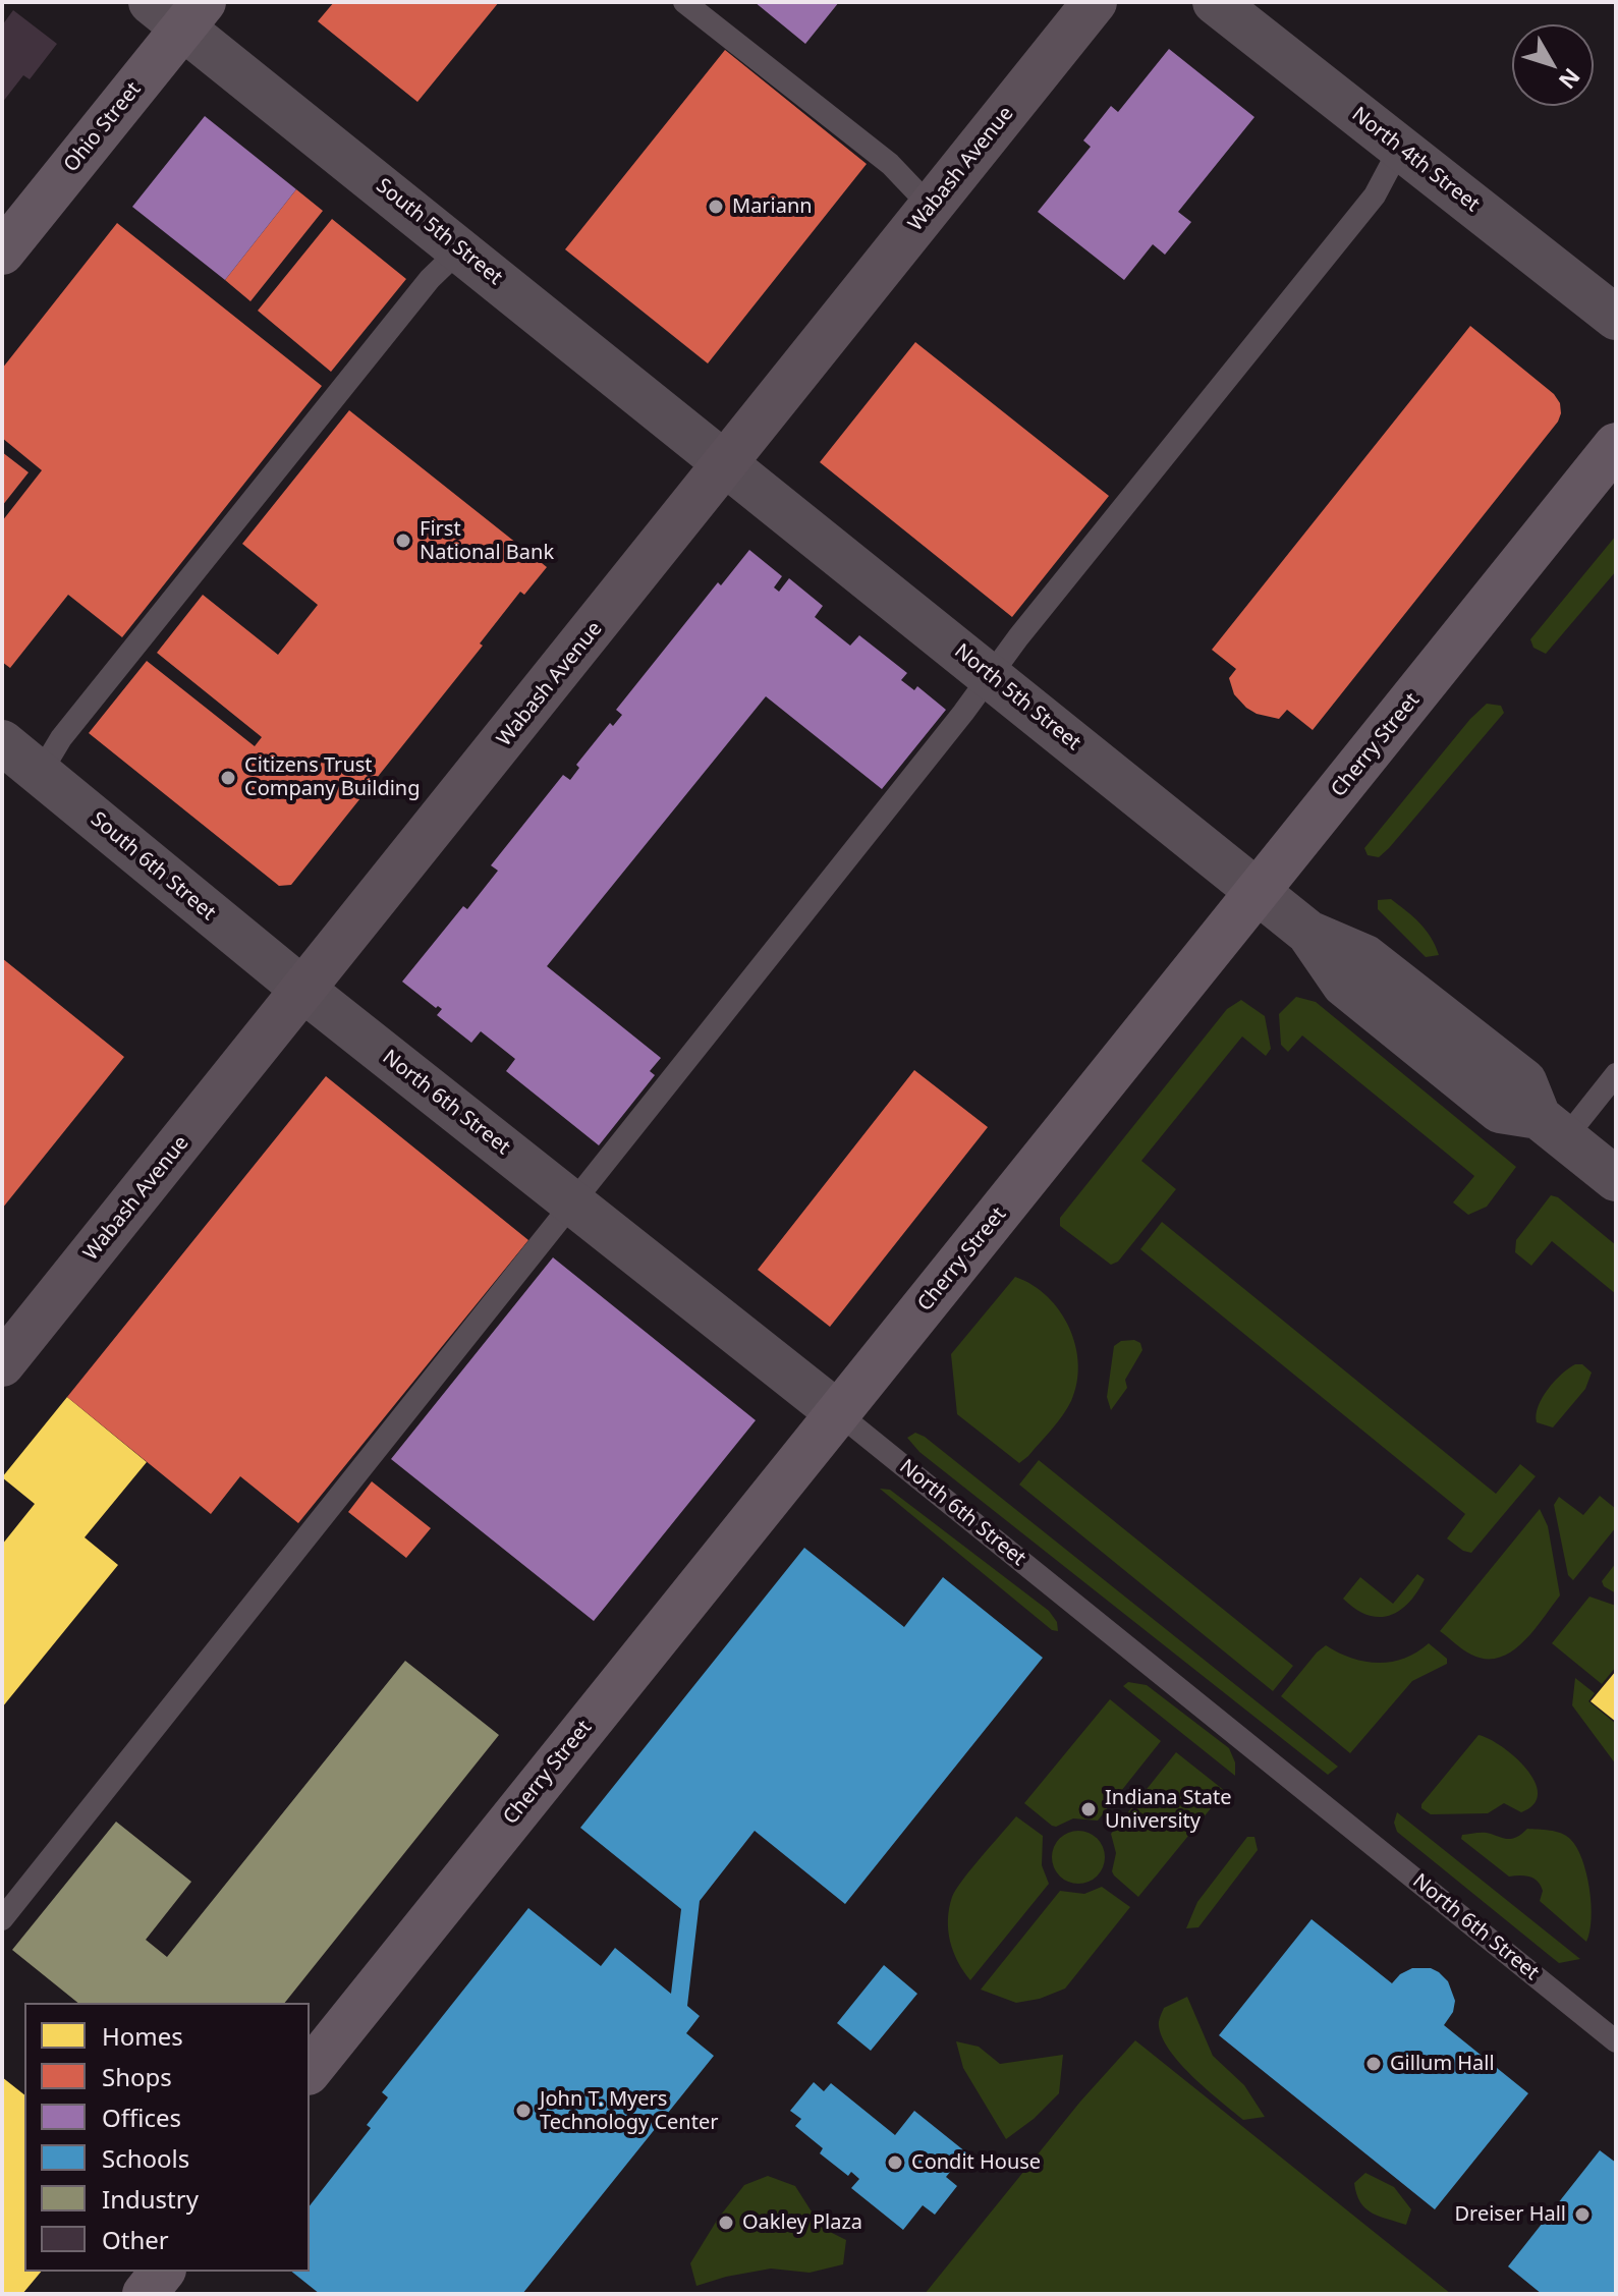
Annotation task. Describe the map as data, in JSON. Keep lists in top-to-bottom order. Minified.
{"streets":{"main road":["Ohio Street","Cherry Street"],"street":["North 4th Street","Wabash Avenue","South 5th Street","North 5th Street","South 6th Street","North 6th Street"]},"crossings":[["Ohio Street","South 5th Street"],["Wabash Avenue","South 5th Street"],["Wabash Avenue","North 5th Street"],["Wabash Avenue","South 6th Street"],["Wabash Avenue","North 6th Street"],["South 5th Street","North 5th Street"],["North 5th Street","Cherry Street"],["Cherry Street","North 6th Street"],["South 6th Street","North 6th Street"]],"places":["Mariann","First National Bank","Citizens Trust Company Building","Indiana State University","Gillum Hall","John T. Myers Technology Center","Condit House","Dreiser Hall","Oakley Plaza"],"legend":["Homes","Shops","Offices","Schools","Industry","Other"],"north":"bottom right"}
